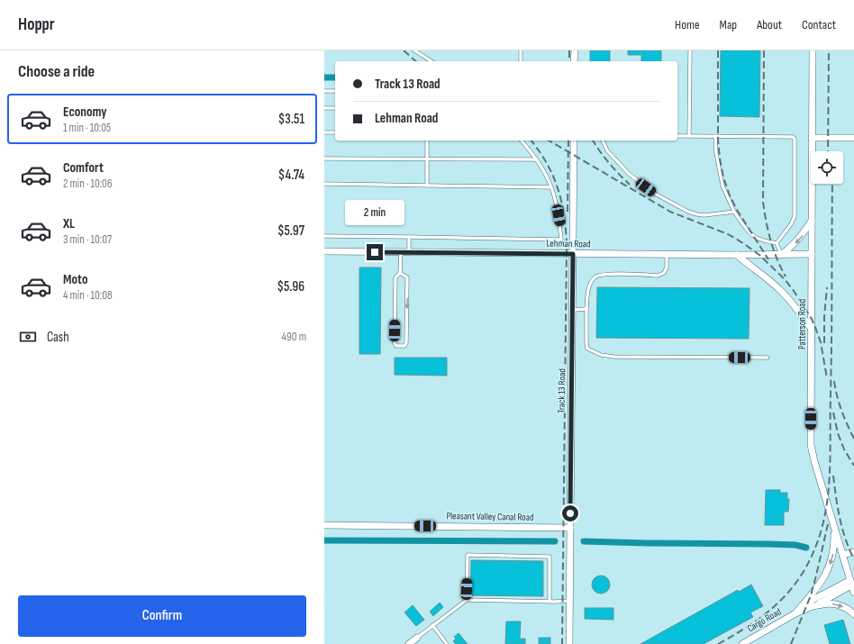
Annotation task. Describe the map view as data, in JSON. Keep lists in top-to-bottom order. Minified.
{"streets":{"street":["Lehman Road","Patterson Road","Track 13 Road","Pleasant Valley Canal Road","Cargo Road"]},"crossings":[["Lehman Road","Patterson Road"],["Lehman Road","Track 13 Road"],["Patterson Road","Cargo Road"],["Track 13 Road","Pleasant Valley Canal Road"]],"page":{"header":"Hoppr","nav":["Home","Map","About","Contact"],"heading":"Choose a ride","banner":["Track 13 Road","Lehman Road"],"list":[{"name":"Economy","note":"1 min · 10:05","value":"$3.51"},{"name":"Comfort","note":"2 min · 10:06","value":"$4.74"},{"name":"XL","note":"3 min · 10:07","value":"$5.97"},{"name":"Moto","note":"4 min · 10:08","value":"$5.96"}],"bubble":"2 min","pay":["Cash","490 m"],"buttons":"Confirm"}}
